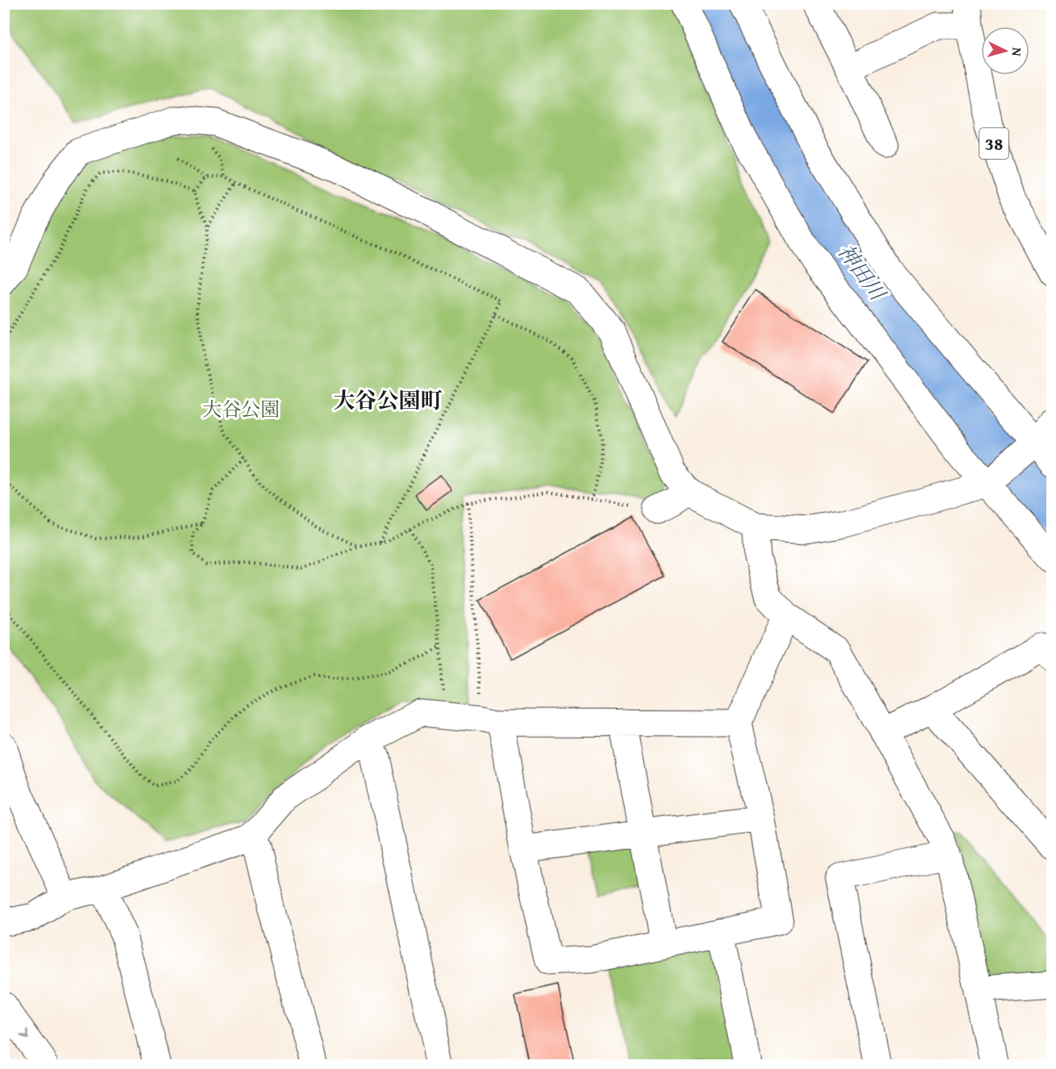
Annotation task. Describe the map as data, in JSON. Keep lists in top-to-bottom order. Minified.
{"streets":{"main road":["38"]},"districts":["大谷公園町"],"water":["神田川"],"parks":["大谷公園"],"north":"right"}
